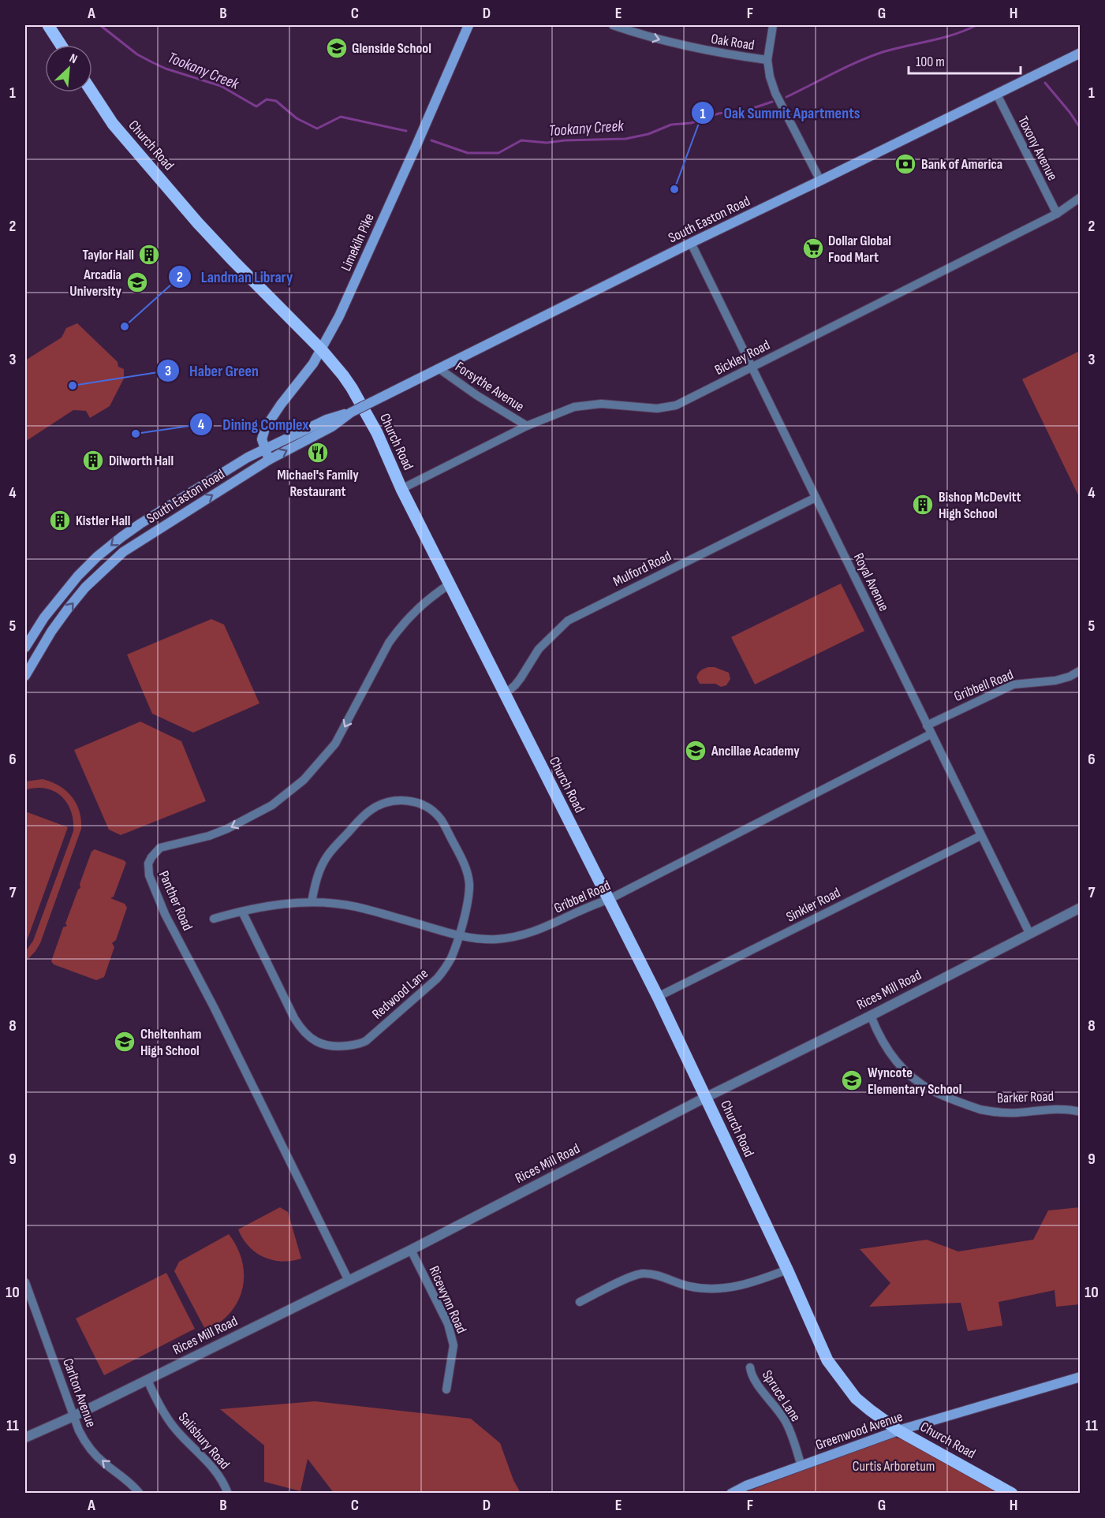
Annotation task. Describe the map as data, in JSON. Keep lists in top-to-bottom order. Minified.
{"streets":{"main road":["Church Road","South Easton Road","Limekiln Pike","Greenwood Avenue"],"street":["Oak Road","Toxony Avenue","Bickley Road","Forsythe Avenue","Mulford Road","Royal Avenue","Gribbell Road","Gribbel Road","Panther Road","Sinkler Road","Rices Mill Road","Redwood Lane","Barker Road","Ricewynn Road","Carlton Avenue","Spruce Lane","Salisbury Road"]},"crossings":[["Church Road","Limekiln Pike"],["Church Road","Bickley Road"],["Church Road","Mulford Road"],["Church Road","Gribbel Road"],["Church Road","Panther Road"],["Church Road","Sinkler Road"],["Church Road","Rices Mill Road"],["Church Road","Greenwood Avenue"],["Toxony Avenue","South Easton Road"],["Toxony Avenue","Bickley Road"],["South Easton Road","Limekiln Pike"],["South Easton Road","Forsythe Avenue"],["South Easton Road","Royal Avenue"],["Bickley Road","Forsythe Avenue"],["Bickley Road","Royal Avenue"],["Mulford Road","Royal Avenue"],["Royal Avenue","Gribbell Road"],["Royal Avenue","Gribbel Road"],["Royal Avenue","Sinkler Road"],["Royal Avenue","Rices Mill Road"],["Gribbell Road","Gribbel Road"],["Gribbel Road","Redwood Lane"],["Panther Road","Rices Mill Road"],["Rices Mill Road","Barker Road"],["Rices Mill Road","Ricewynn Road"],["Rices Mill Road","Carlton Avenue"],["Rices Mill Road","Salisbury Road"],["Spruce Lane","Greenwood Avenue"]],"one_way":["Oak Road","Carlton Avenue"],"water":["Tookany Creek"],"parks":["Curtis Arboretum"],"places":{"school or university":["Glenside School","Arcadia University","Ancillae Academy","Cheltenham High School","Wyncote Elementary School"],"bank":["Bank of America"],"other":["Oak Summit Apartments","Landman Library","Haber Green","Dining Complex"],"supermarket":["Dollar Global Food Mart"],"building":["Taylor Hall","Dilworth Hall","Bishop McDevitt High School","Kistler Hall"],"restaurant":["Michael's Family Restaurant"]},"scale_bar":"100 m","north":"top right","grid":{"columns":["A","B","C","D","E","F","G","H"],"rows":["1","2","3","4","5","6","7","8","9","10","11"]}}
